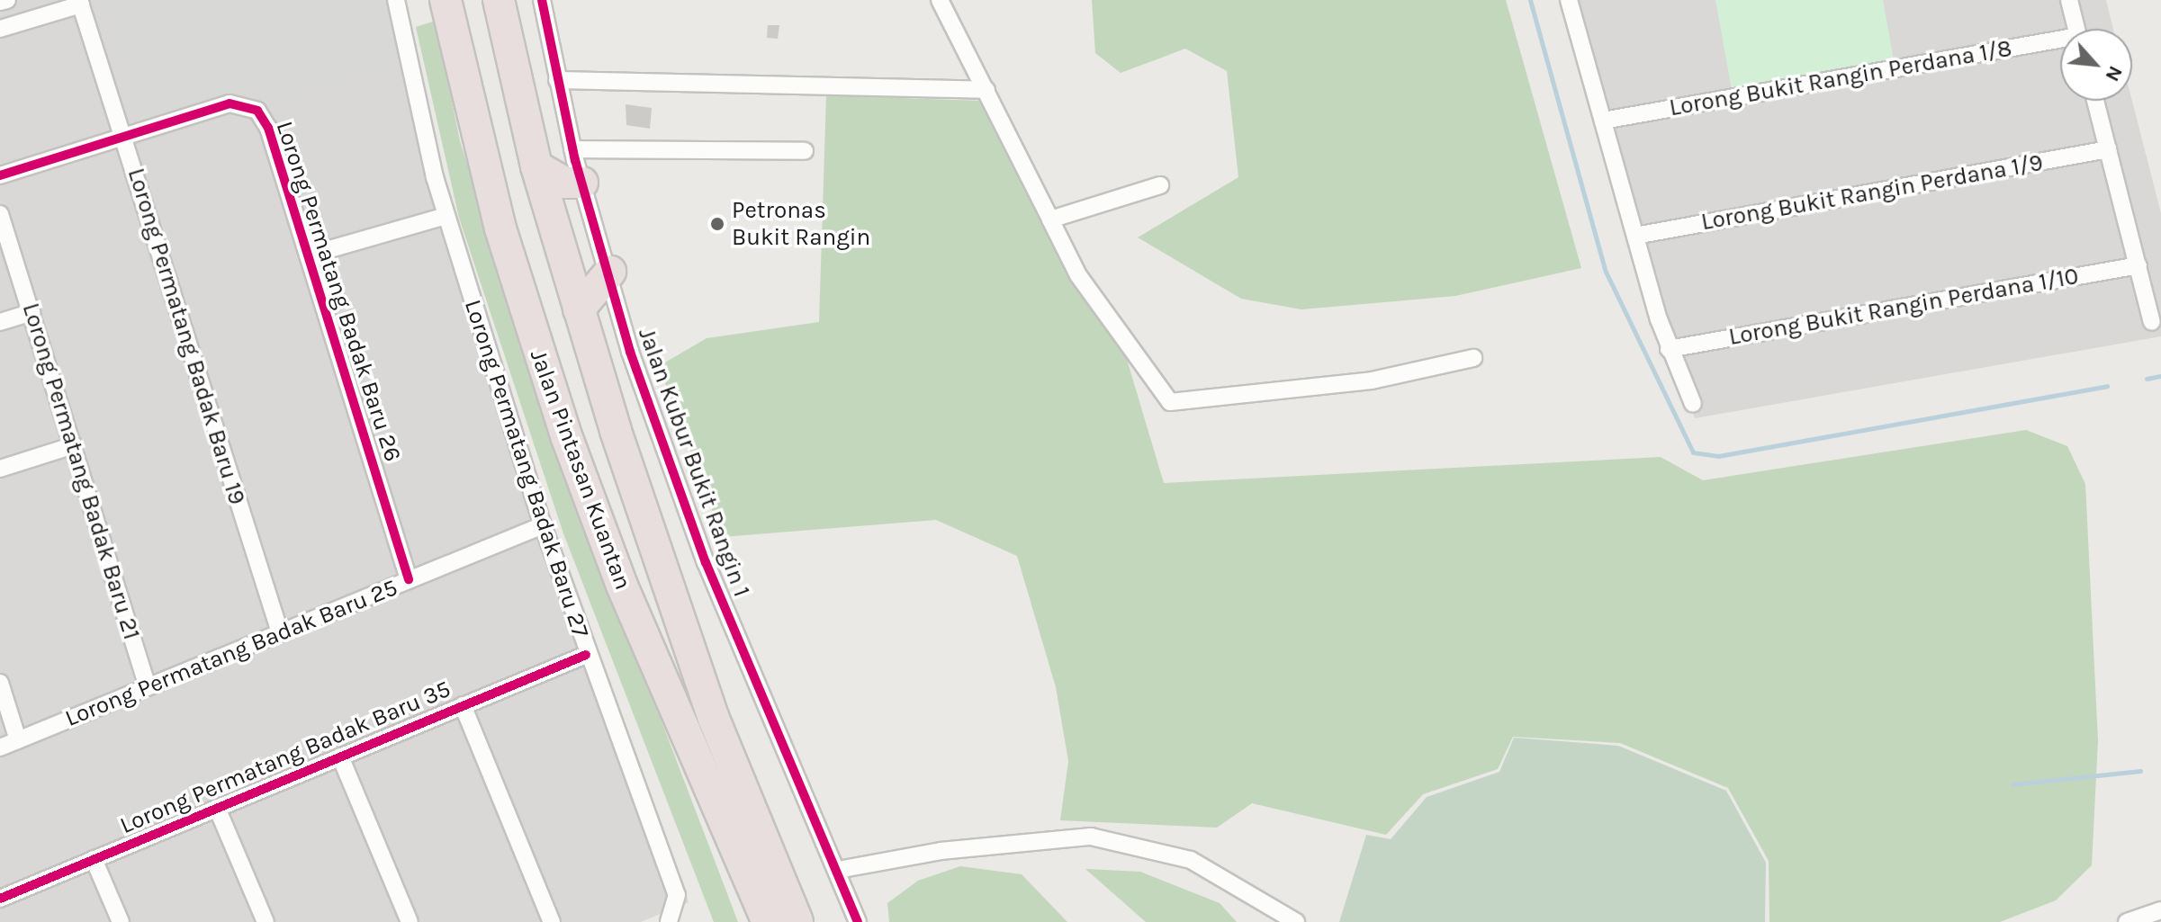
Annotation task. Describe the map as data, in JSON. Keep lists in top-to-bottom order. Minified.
{"streets":{"highway":["Jalan Pintasan Kuantan"],"street":["Lorong Bukit Rangin Perdana 1/8","Lorong Bukit Rangin Perdana 1/9","Lorong Permatang Badak Baru 26","Lorong Bukit Rangin Perdana 1/10","Lorong Permatang Badak Baru 19","Jalan Kubur Bukit Rangin 1","Lorong Permatang Badak Baru 27","Lorong Permatang Badak Baru 21","Lorong Permatang Badak Baru 25","Lorong Permatang Badak Baru 35"]},"crossings":[["Lorong Permatang Badak Baru 26","Lorong Permatang Badak Baru 19"],["Lorong Permatang Badak Baru 26","Lorong Permatang Badak Baru 25"],["Lorong Permatang Badak Baru 19","Lorong Permatang Badak Baru 25"],["Lorong Permatang Badak Baru 27","Lorong Permatang Badak Baru 25"],["Lorong Permatang Badak Baru 27","Lorong Permatang Badak Baru 35"],["Lorong Permatang Badak Baru 21","Lorong Permatang Badak Baru 25"]],"places":["Petronas Bukit Rangin"],"north":"bottom right"}
